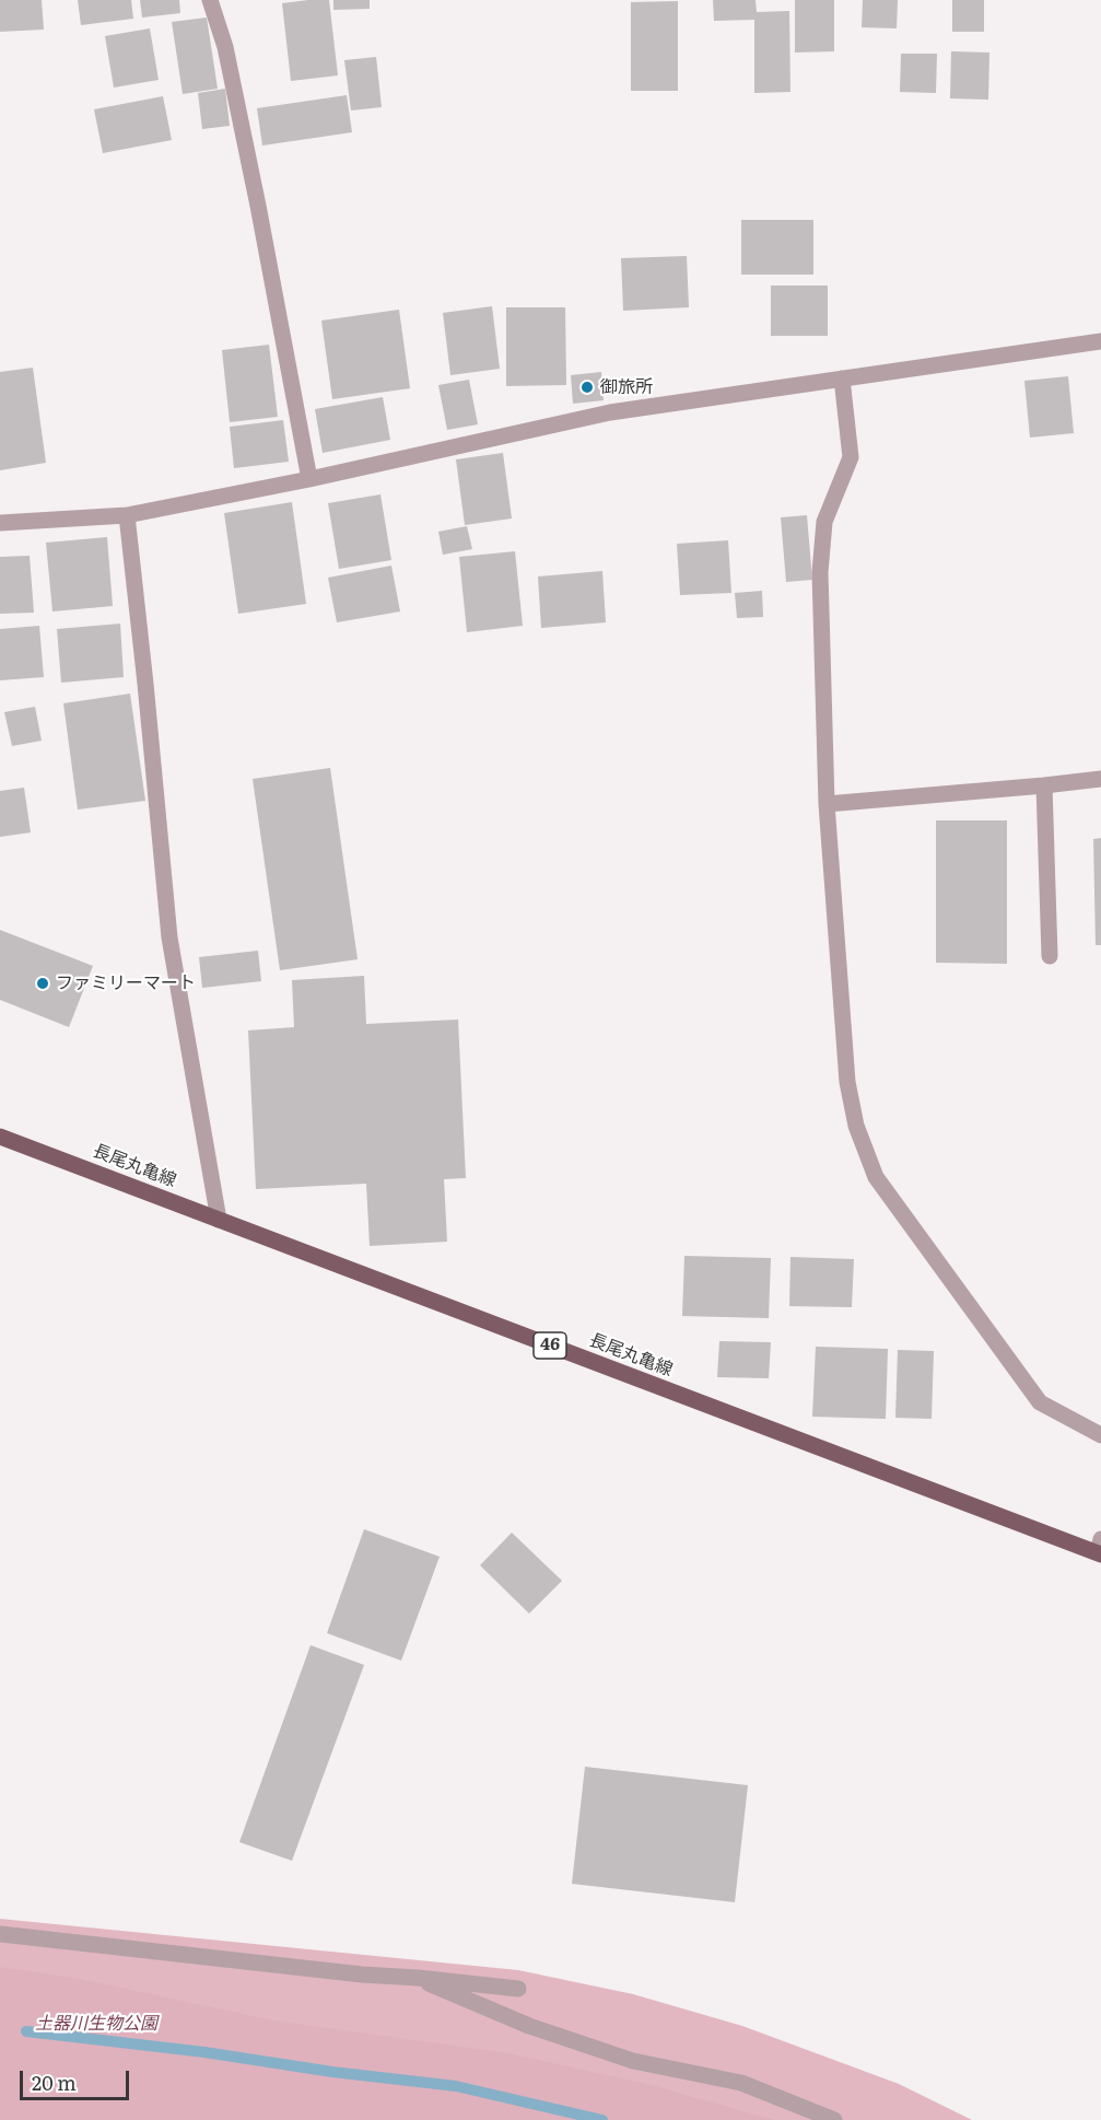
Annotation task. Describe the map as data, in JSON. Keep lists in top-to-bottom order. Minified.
{"streets":{"main road":["長尾丸亀線","46"]},"parks":["土器川生物公園"],"places":["御旅所","ファミリーマート"],"scale_bar":"20 m"}
